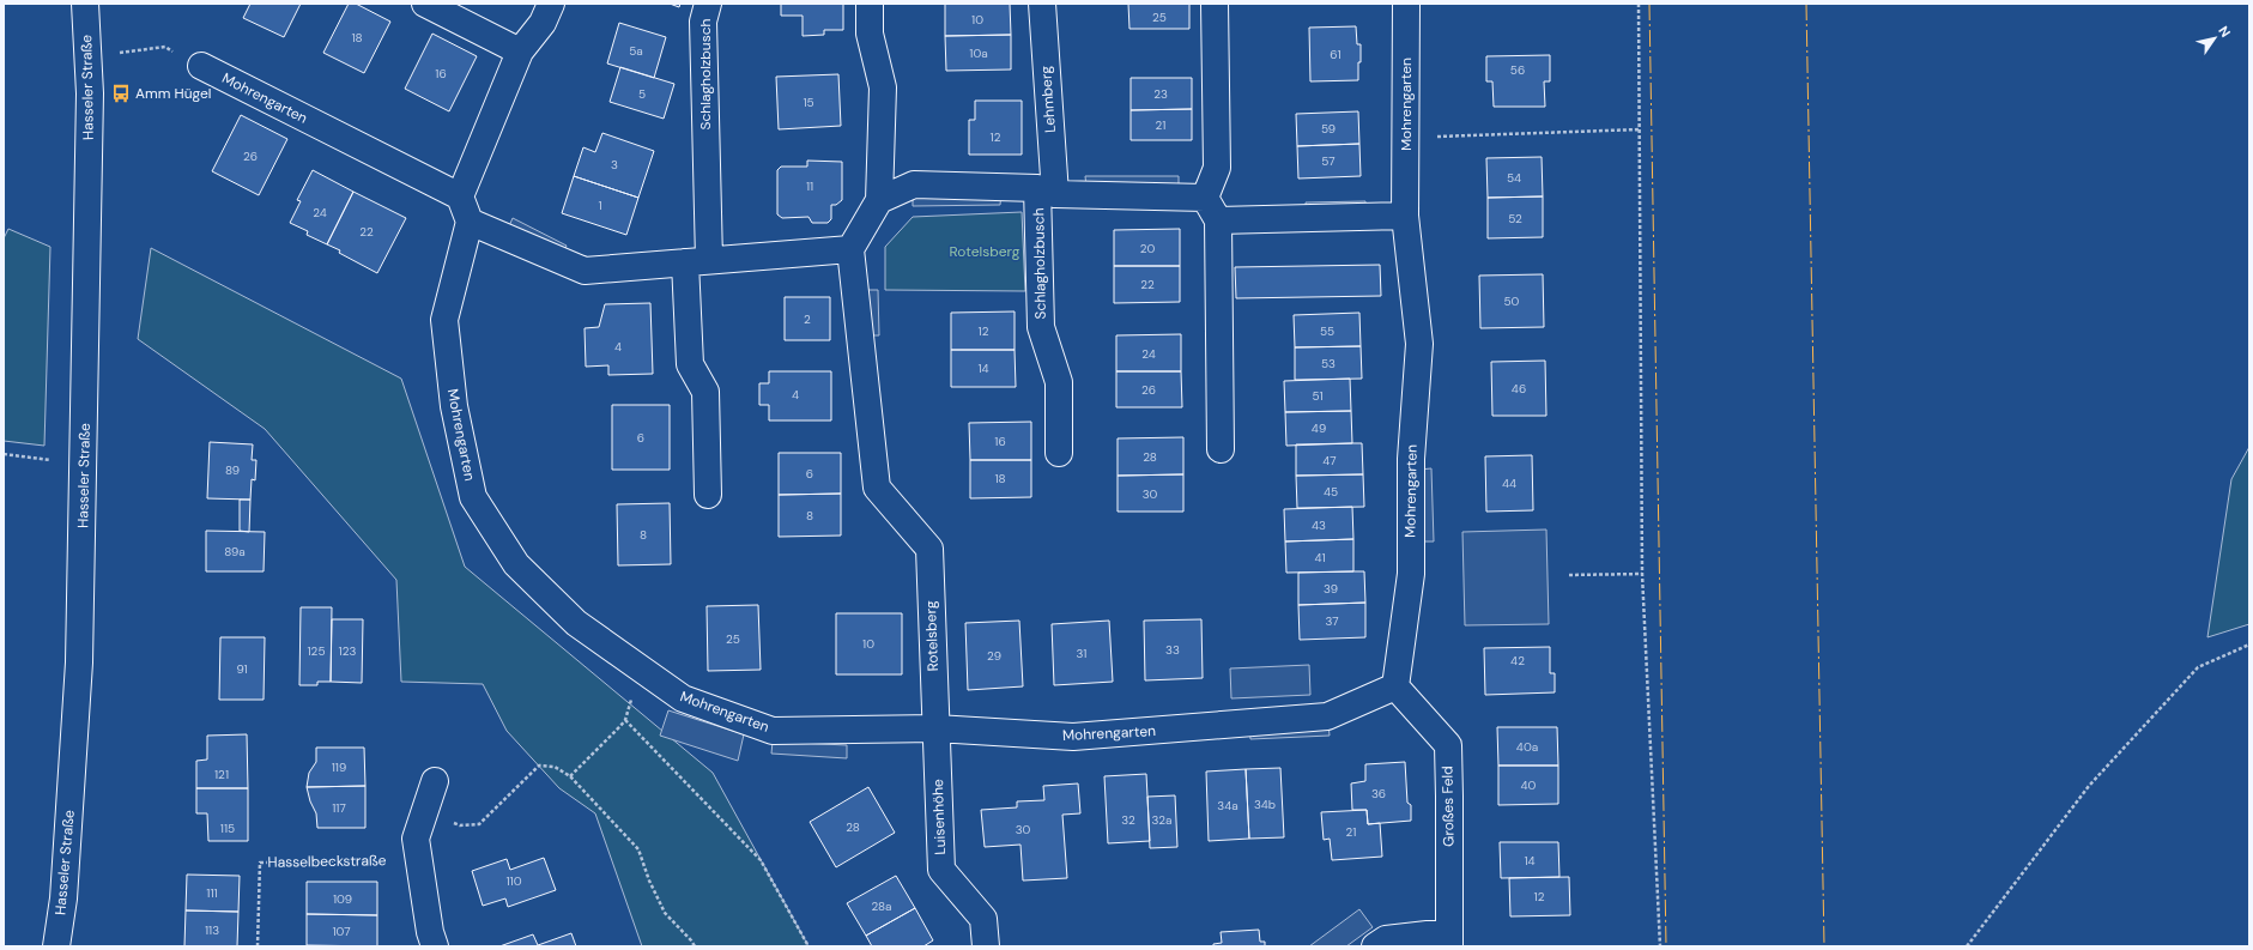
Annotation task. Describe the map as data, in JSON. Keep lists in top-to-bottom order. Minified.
{"streets":{"street":["Schlagholzbusch","Hasseler Straße","Mohrengarten","Lehmberg","Rotelsberg","Großes Feld","Luisenhöhe"],"path":["Hasselbeckstraße"]},"crossings":[["Schlagholzbusch","Lehmberg"],["Mohrengarten","Rotelsberg"],["Mohrengarten","Großes Feld"],["Mohrengarten","Luisenhöhe"],["Rotelsberg","Luisenhöhe"]],"parks":["Rotelsberg"],"places":{"bus stop":["Amm Hügel"]},"house_numbers":["25","10","18","5a","10a","61","56","16","5","23","15","21","59","12","26","57","3","54","11","1","24","52","22","20","22","50","2","12","55","4","24","53","14","46","26","4","51","49","6","16","28","47","89","6","18","44","45","30","8","43","8","89a","41","39","37","25","10","33","125","123","31","29","42","91","40a","119","121","40","36","34b","34a","117","32","32a","28","115","30","21","14","110","111","12","109","28a","113","107"],"north":"top right"}
